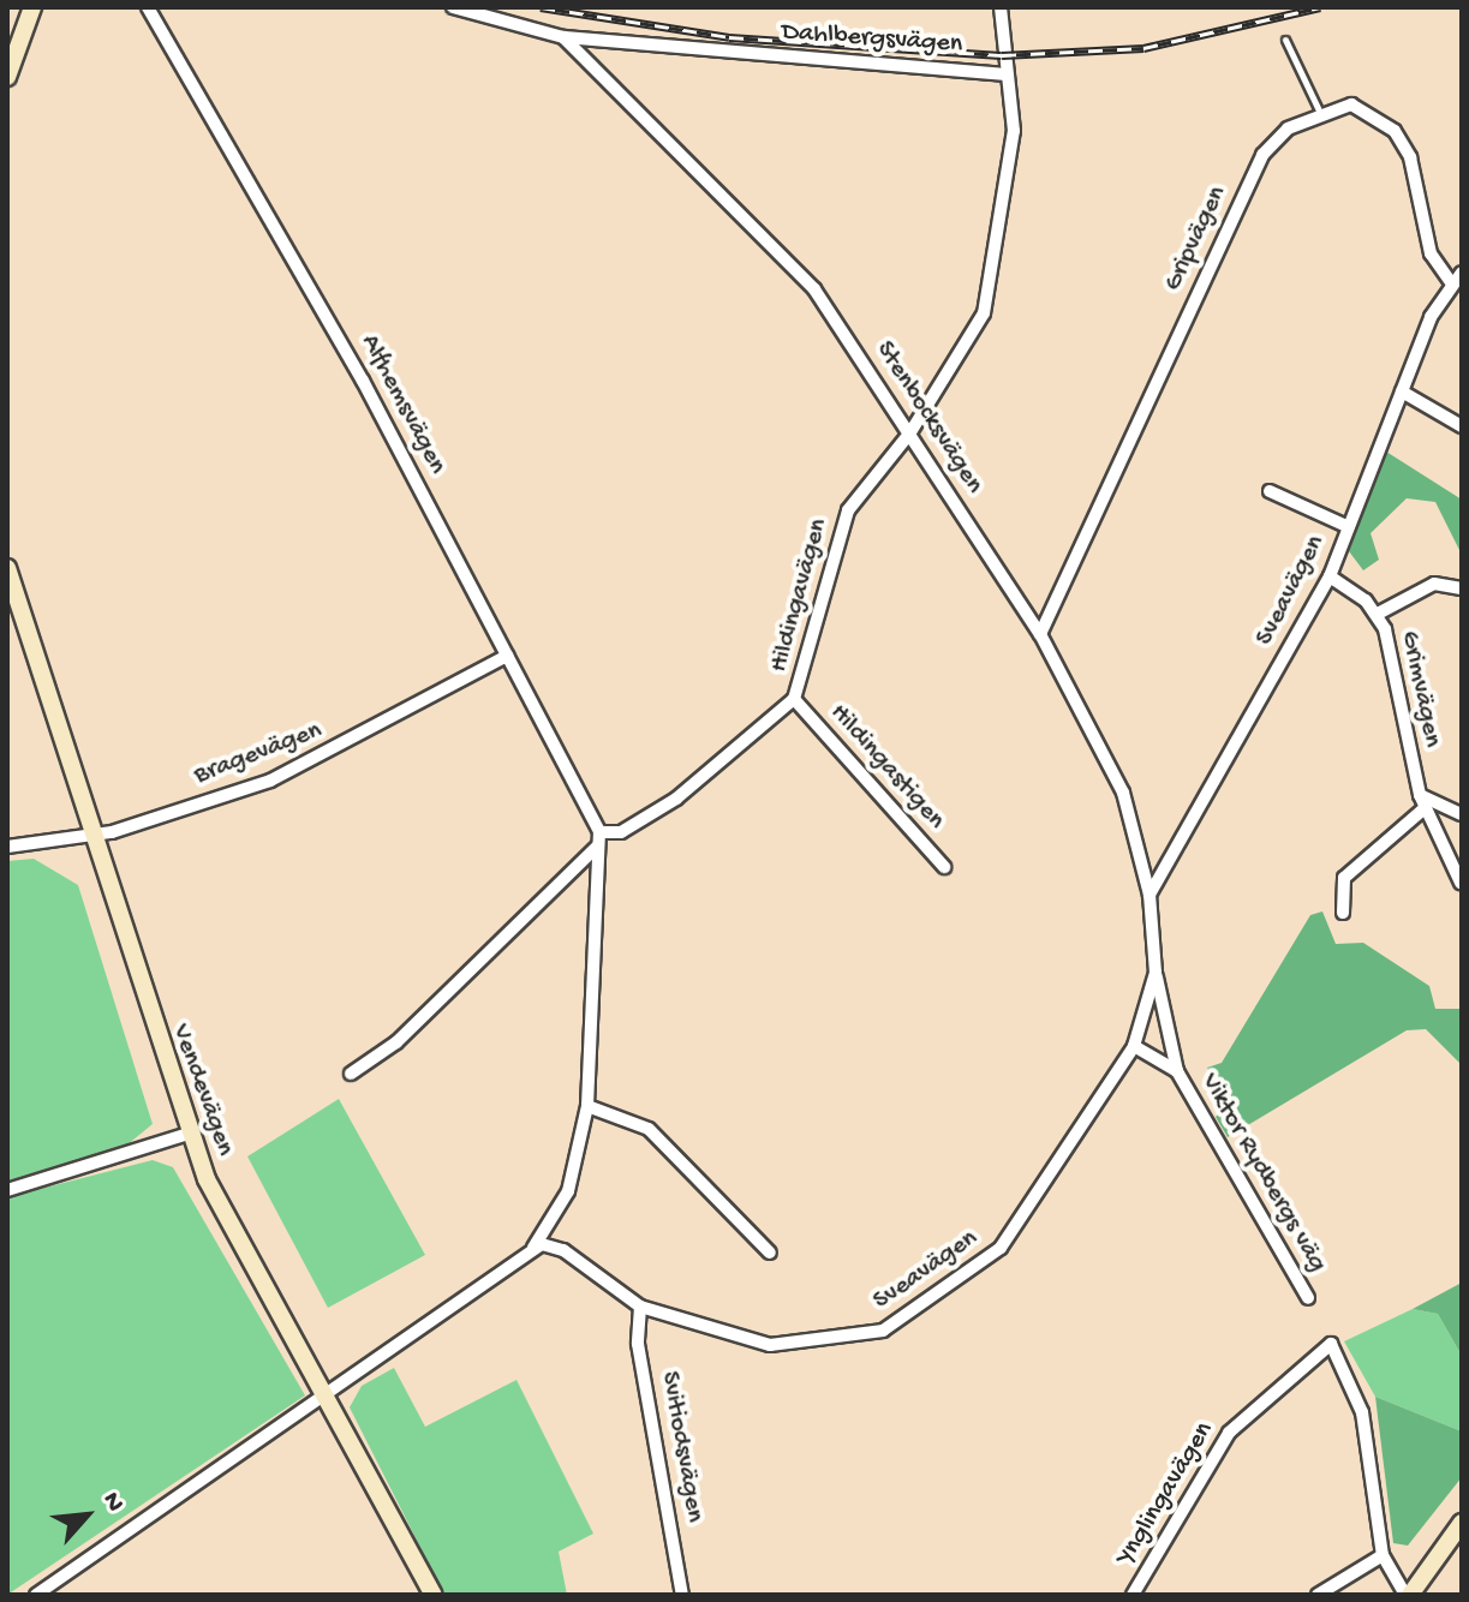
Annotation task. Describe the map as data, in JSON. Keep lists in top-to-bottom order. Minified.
{"streets":{"street":["Dahlbergsvägen","Gripvägen","Alfhemsvägen","Stenbocksvägen","Sveavägen","Hildingavägen","Grimvägen","Bragevägen","Hildingastigen","Vendevägen","Viktor Rydbergs väg","Svitiodsvägen","Ynglingavägen"]},"crossings":[["Dahlbergsvägen","Stenbocksvägen"],["Dahlbergsvägen","Hildingavägen"],["Gripvägen","Stenbocksvägen"],["Alfhemsvägen","Hildingavägen"],["Alfhemsvägen","Bragevägen"],["Stenbocksvägen","Sveavägen"],["Stenbocksvägen","Hildingavägen"],["Sveavägen","Grimvägen"],["Sveavägen","Viktor Rydbergs väg"],["Sveavägen","Svitiodsvägen"],["Hildingavägen","Hildingastigen"],["Bragevägen","Vendevägen"]],"north":"top right"}
